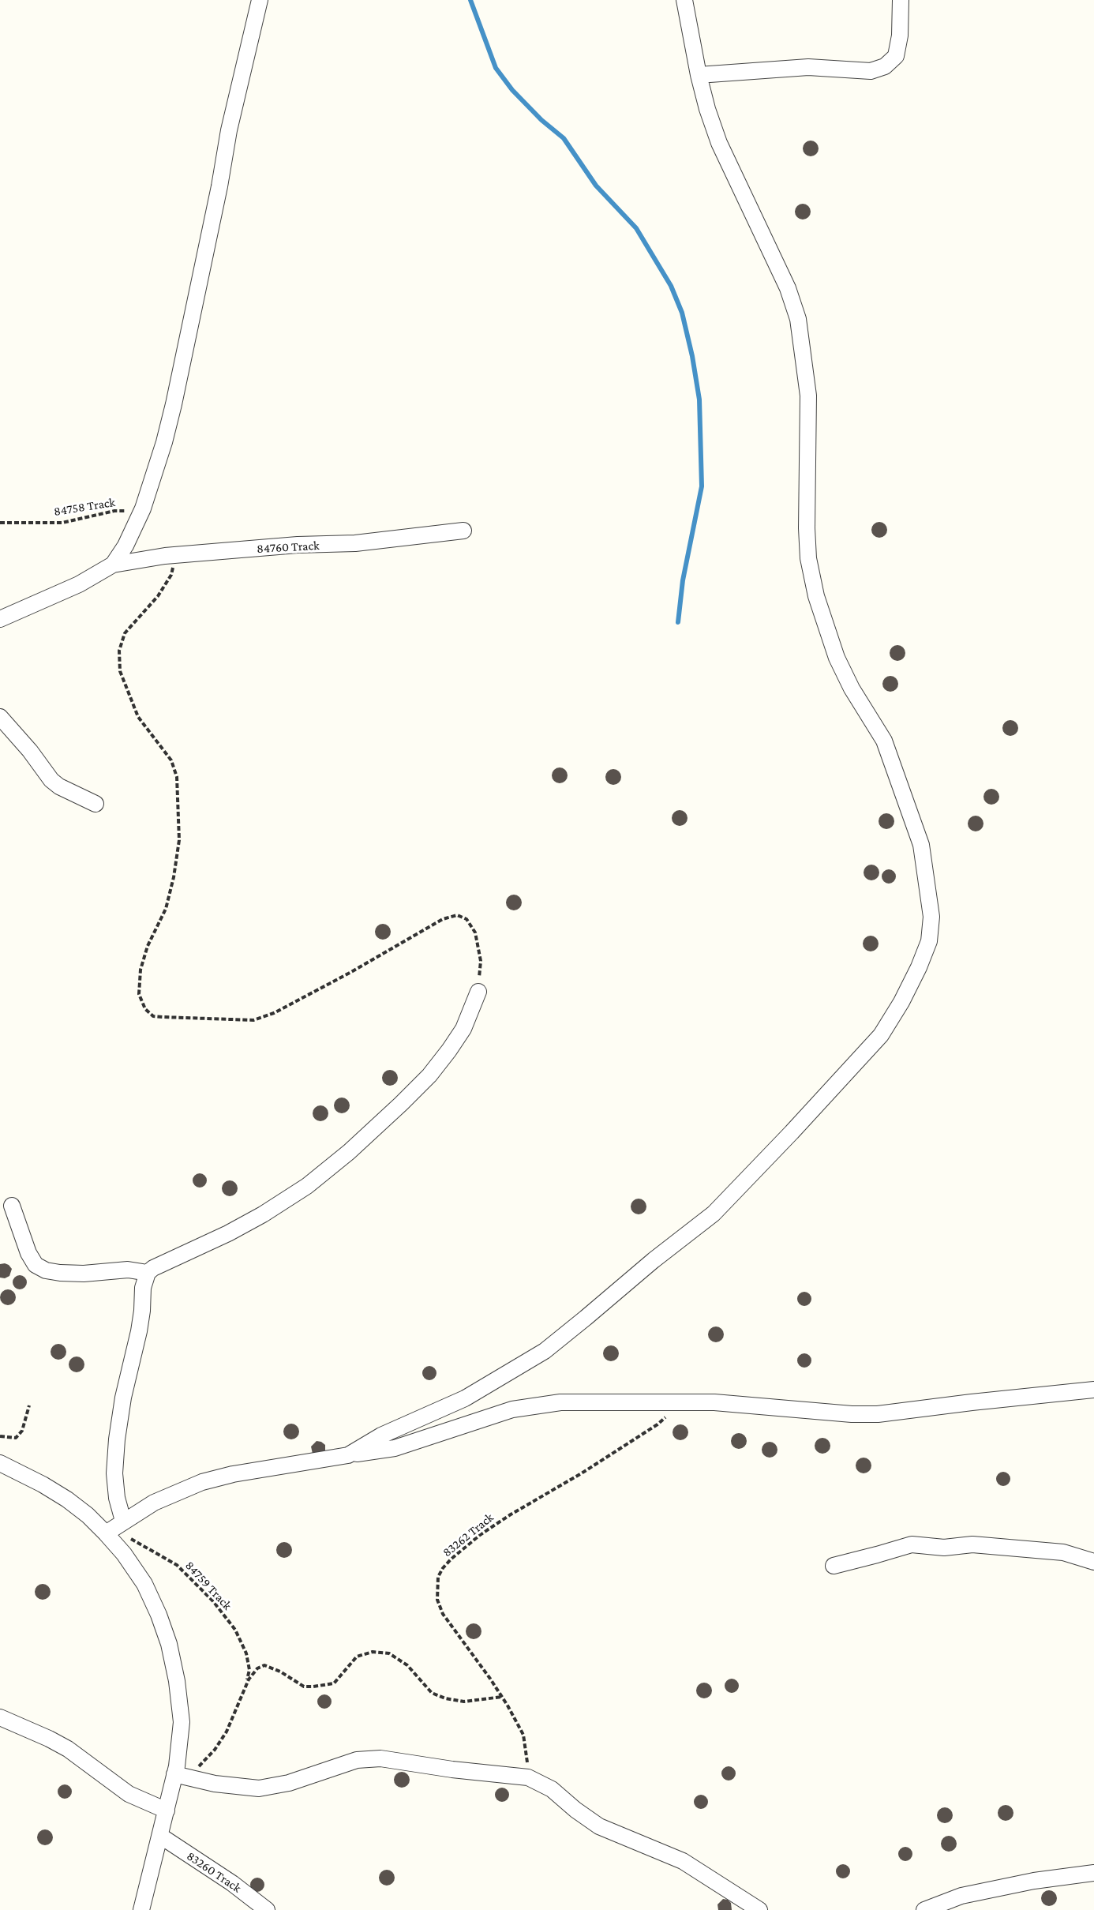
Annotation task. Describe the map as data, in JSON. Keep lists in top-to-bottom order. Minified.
{"streets":{"street":["84760 Track","83260 Track"],"path":["84758 Track","83262 Track","84759 Track"]},"crossings":[["83262 Track","84759 Track"]]}
